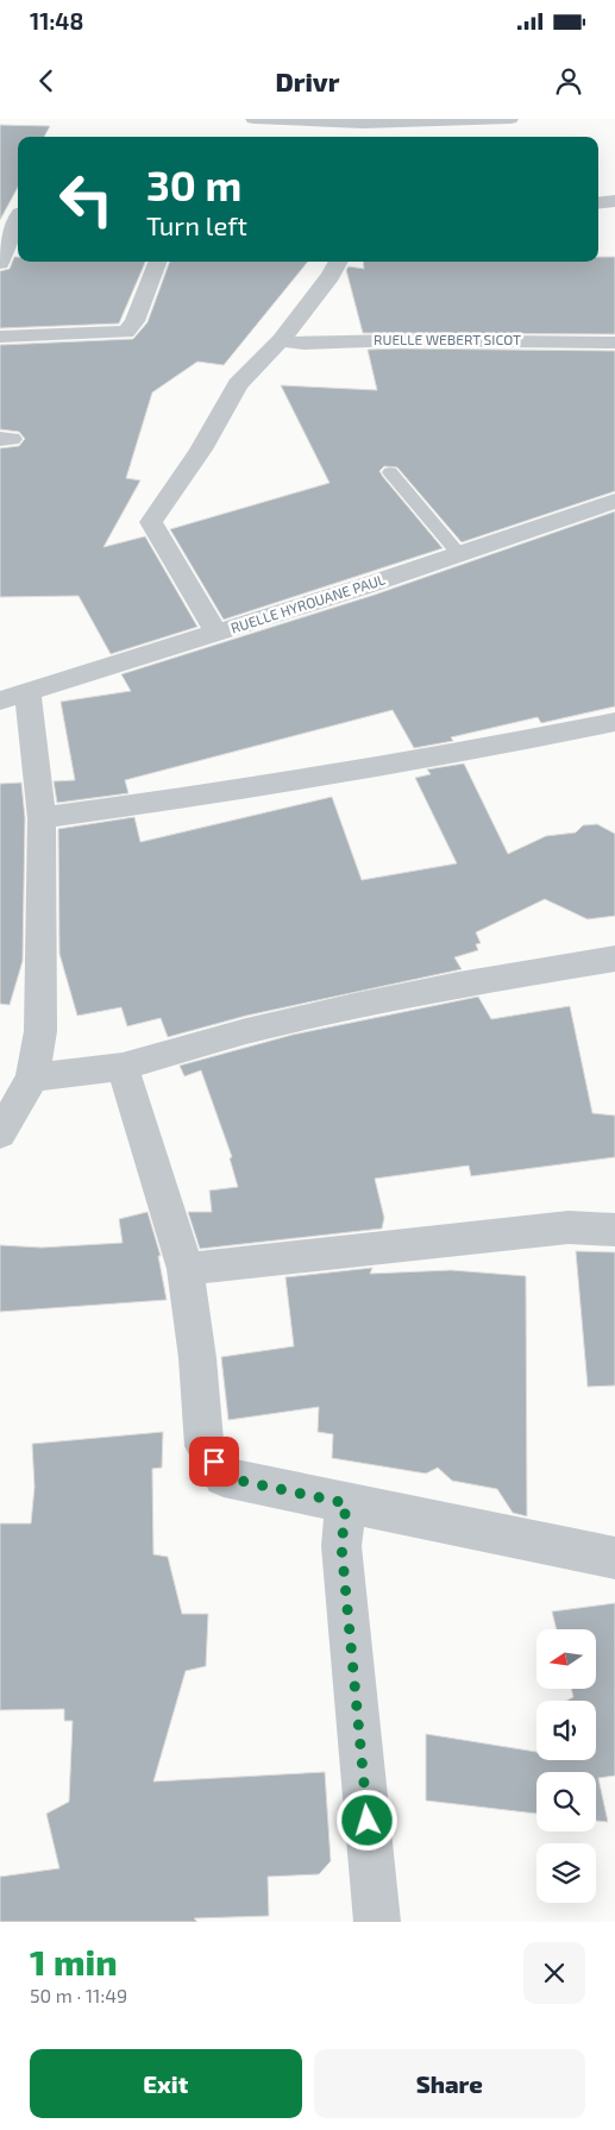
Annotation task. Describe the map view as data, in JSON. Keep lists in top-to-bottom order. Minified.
{"streets":{"street":["RUELLE WEBERT SICOT","RUELLE HYROUANE PAUL"]},"north":"left","page":{"status":"11:48","header":"Drivr","turn":["30 m","Turn left"],"heading":["1 min","50 m · 11:49"],"buttons":["Exit","Share"]}}
